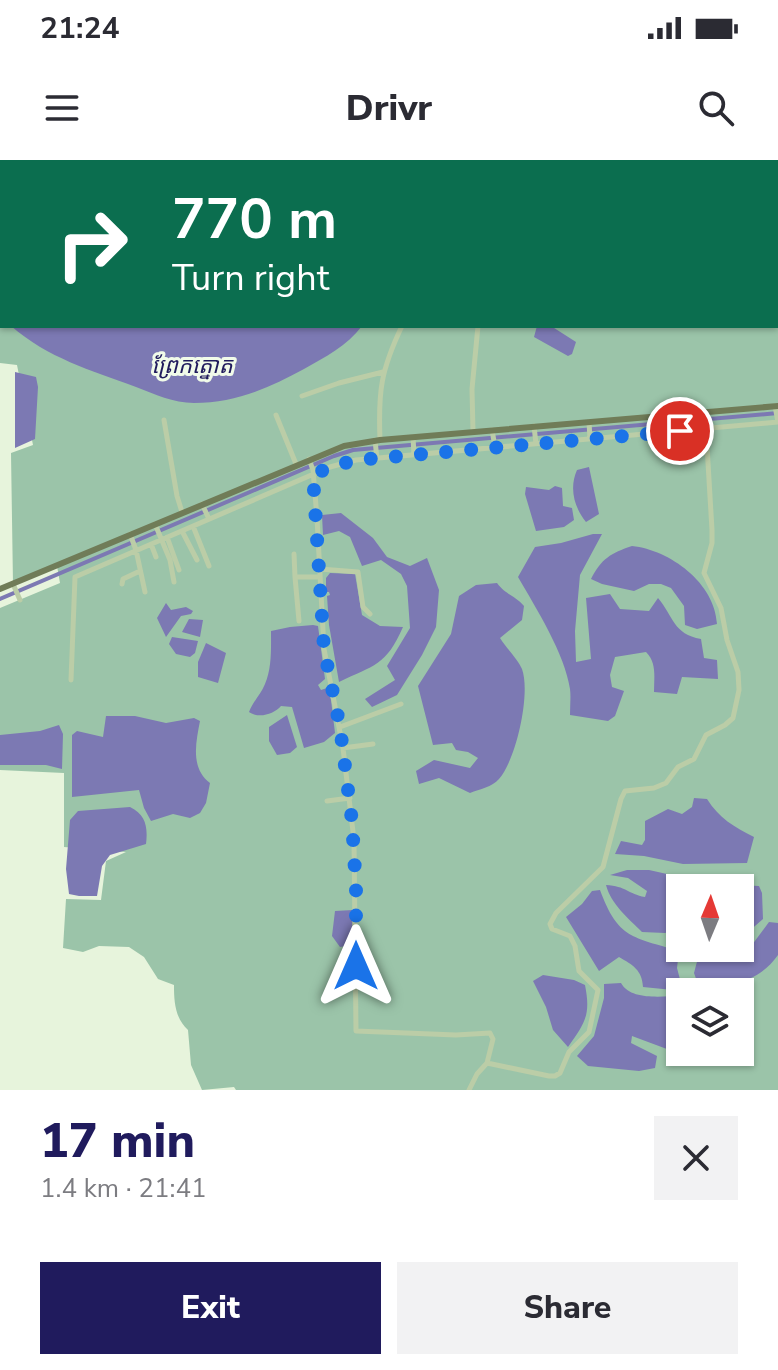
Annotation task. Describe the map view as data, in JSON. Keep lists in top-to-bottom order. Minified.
{"water":["ព្រែកត្នោត"],"north":"top","page":{"status":"21:24","header":"Drivr","turn":["770 m","Turn right"],"heading":["17 min","1.4 km · 21:41"],"buttons":["Exit","Share"]}}
